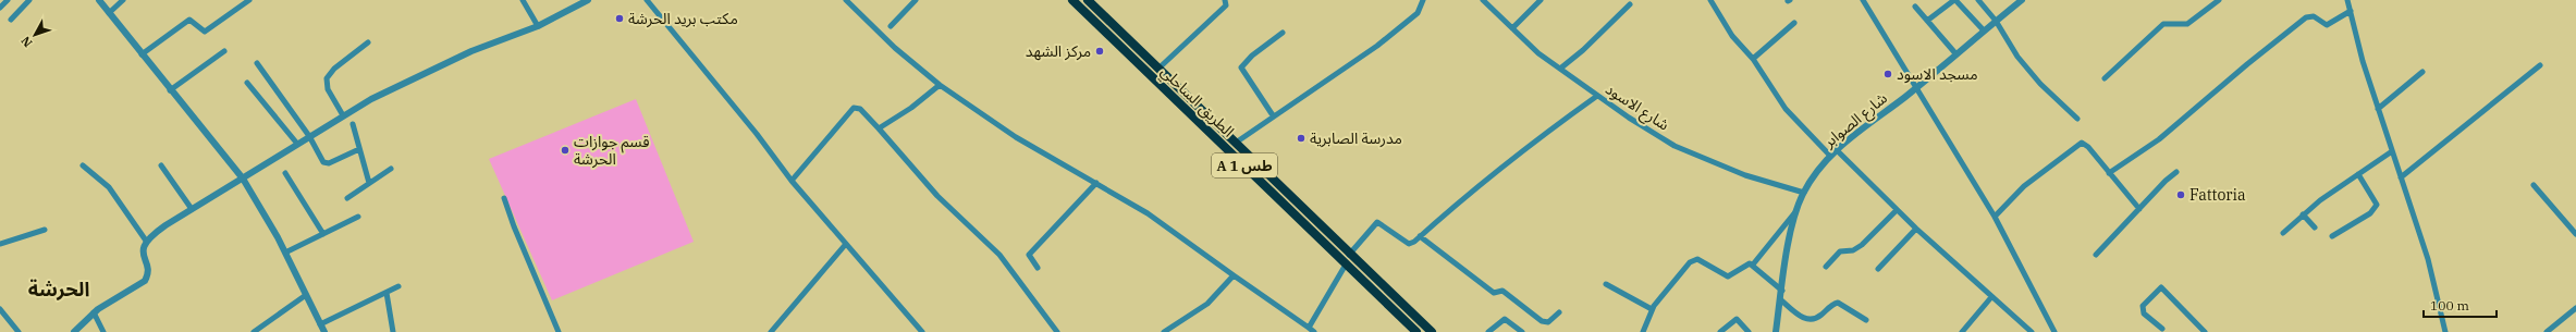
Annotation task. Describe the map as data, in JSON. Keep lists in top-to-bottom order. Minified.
{"streets":{"highway":["الطريق الساحلي","A 1 طس"],"street":["شارع الاسود","شارع الصوابر"]},"crossings":[["شارع الاسود","شارع الصوابر"]],"districts":["الحرشة"],"places":["مكتب بريد الحرشة","مركز الشهد","مسجد الاسود","مدرسة الصابرية","قسم جوازات الحرشة","Fattoria"],"scale_bar":"100 m","north":"bottom left"}
